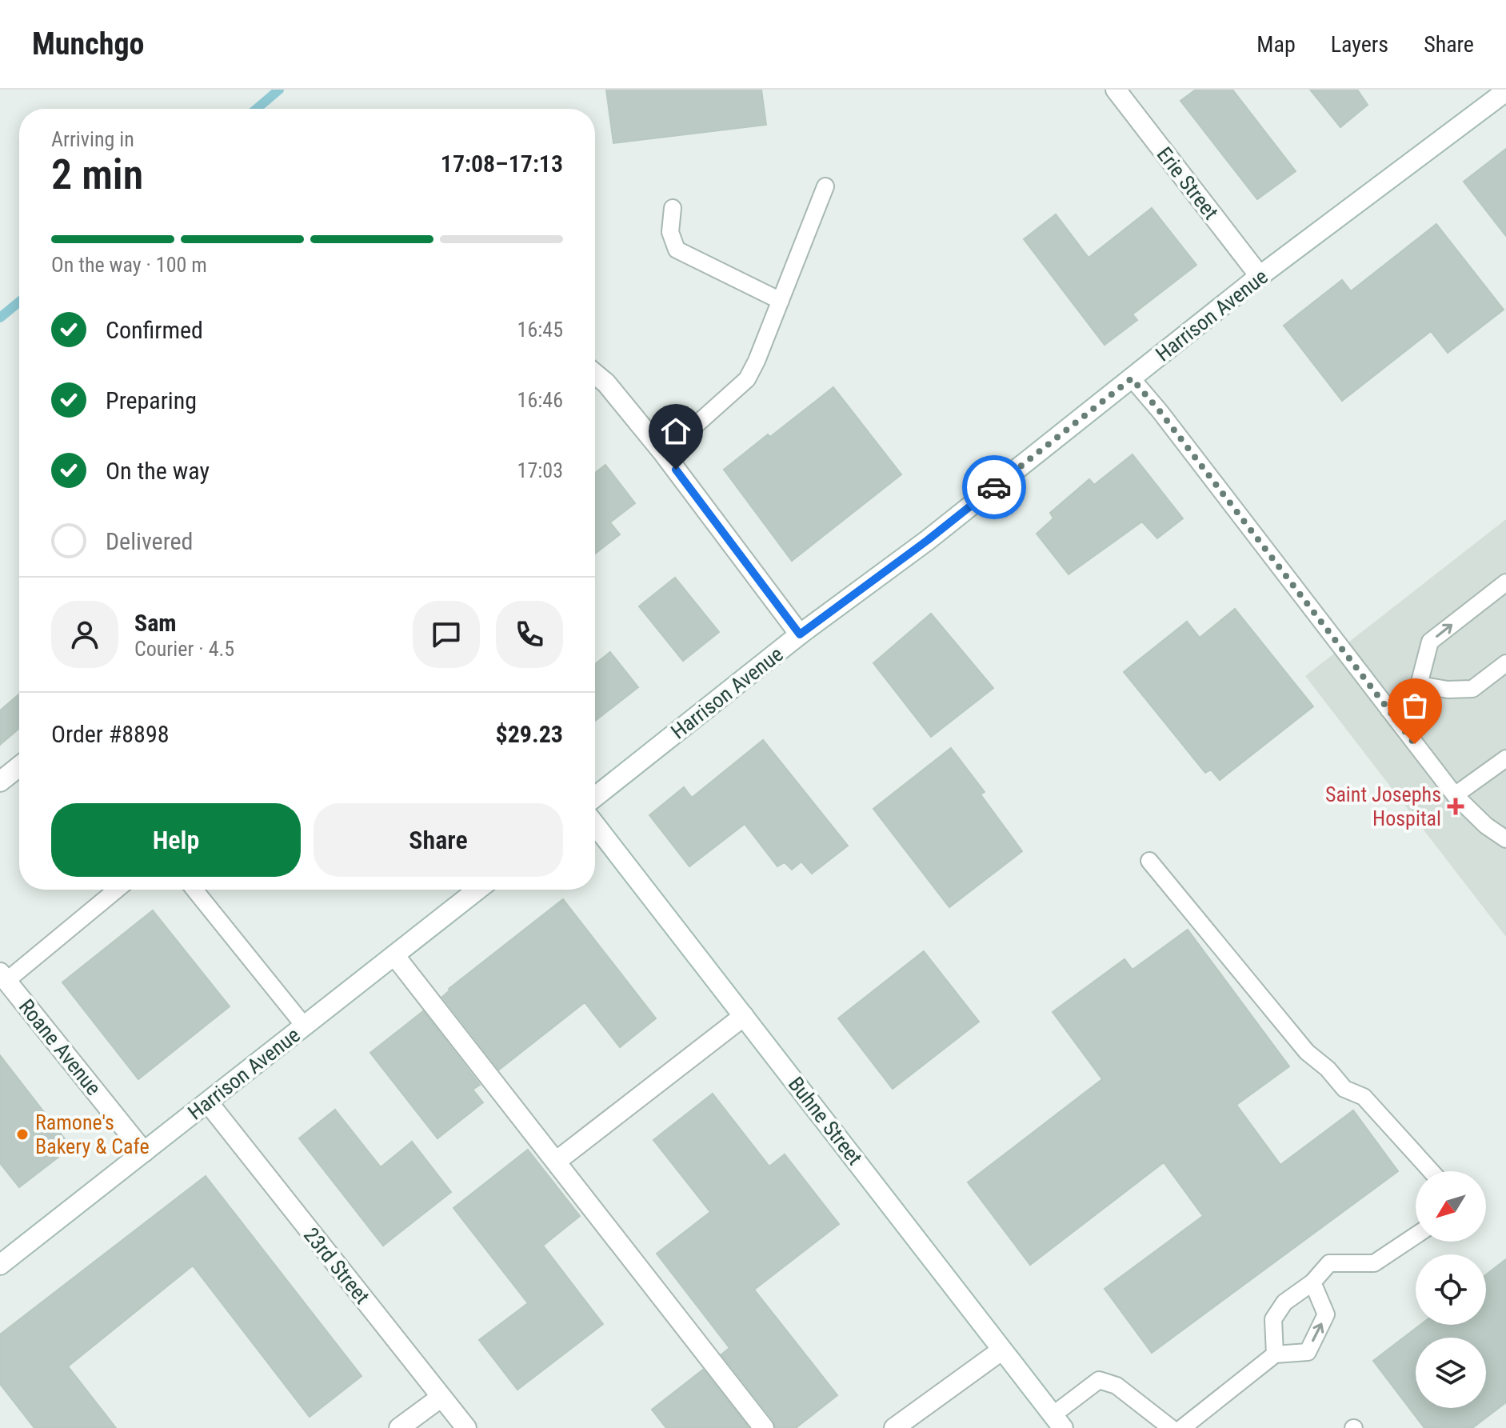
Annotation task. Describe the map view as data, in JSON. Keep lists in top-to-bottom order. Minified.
{"streets":{"street":["Erie Street","Harrison Avenue","Roane Avenue","Buhne Street","23rd Street"]},"crossings":[["Erie Street","Harrison Avenue"],["Harrison Avenue","Roane Avenue"],["Harrison Avenue","23rd Street"]],"places":{"health":["Saint Josephs Hospital"],"other":["Ramone's Bakery & Cafe"]},"north":"bottom left","page":{"header":"Munchgo","nav":["Map","Layers","Share"],"heading":["2 min","Arriving in","17:08–17:13"],"panel":["Sam","Courier · 4.5","Order #8898","$29.23"],"bar":"On the way · 100 m","list":[["Confirmed","16:45"],["Preparing","16:46"],["On the way","17:03"],"Delivered"],"buttons":["Help","Share"]}}
